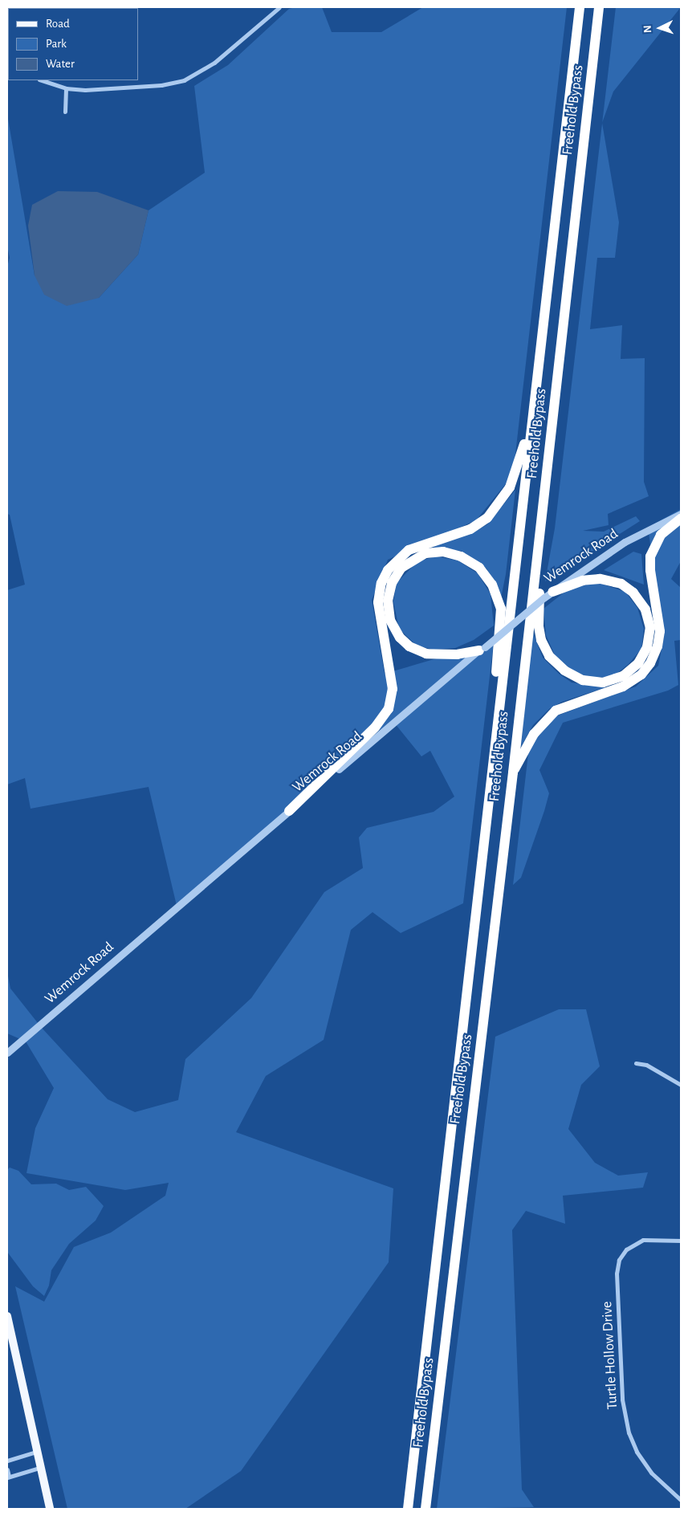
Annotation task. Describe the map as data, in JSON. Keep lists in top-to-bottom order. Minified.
{"streets":{"highway":["Freehold Bypass"],"street":["Wemrock Road","Turtle Hollow Drive"]},"legend":["Road","Park","Water"],"north":"left"}
